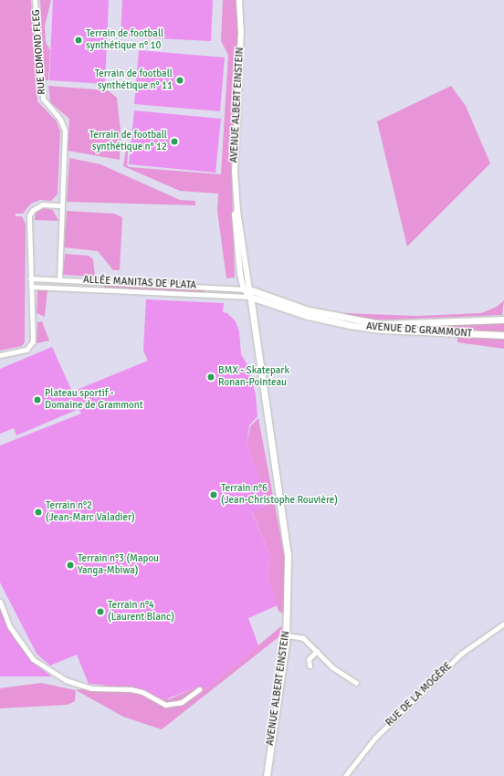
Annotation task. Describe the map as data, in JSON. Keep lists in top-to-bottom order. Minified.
{"streets":{"main road":["AVENUE ALBERT EINSTEIN","AVENUE DE GRAMMONT"],"street":["RUE EDMOND FLEG","ALLÉE MANITAS DE PLATA","RUE DE LA MOGÈRE"]},"crossings":[["RUE EDMOND FLEG","ALLÉE MANITAS DE PLATA"],["AVENUE ALBERT EINSTEIN","ALLÉE MANITAS DE PLATA"],["AVENUE ALBERT EINSTEIN","AVENUE DE GRAMMONT"],["ALLÉE MANITAS DE PLATA","AVENUE DE GRAMMONT"]],"places":["Terrain de football synthétique n° 10","Terrain de football synthétique n° 11","Terrain de football synthétique n° 12","BMX - Skatepark Ronan-Pointeau","Plateau sportif - Domaine de Grammont","Terrain n°6 (Jean-Christophe Rouvière)","Terrain n°2 (Jean-Marc Valadier)","Terrain n°3 (Mapou Yanga-Mbiwa)","Terrain n°4 (Laurent Blanc)"]}
